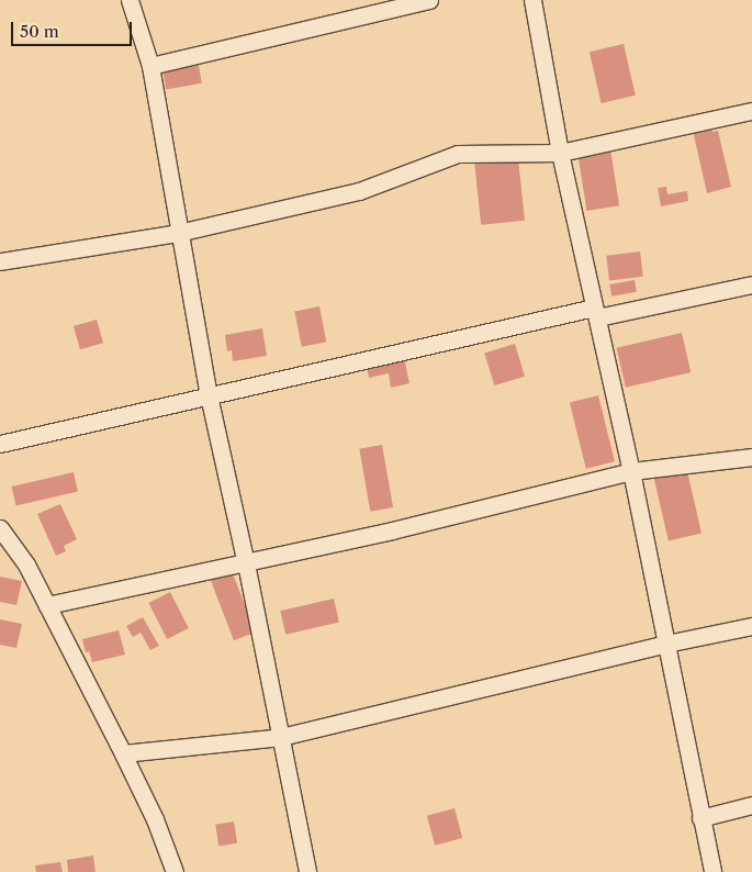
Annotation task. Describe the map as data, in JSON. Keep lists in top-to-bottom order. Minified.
{"scale_bar":"50 m"}
